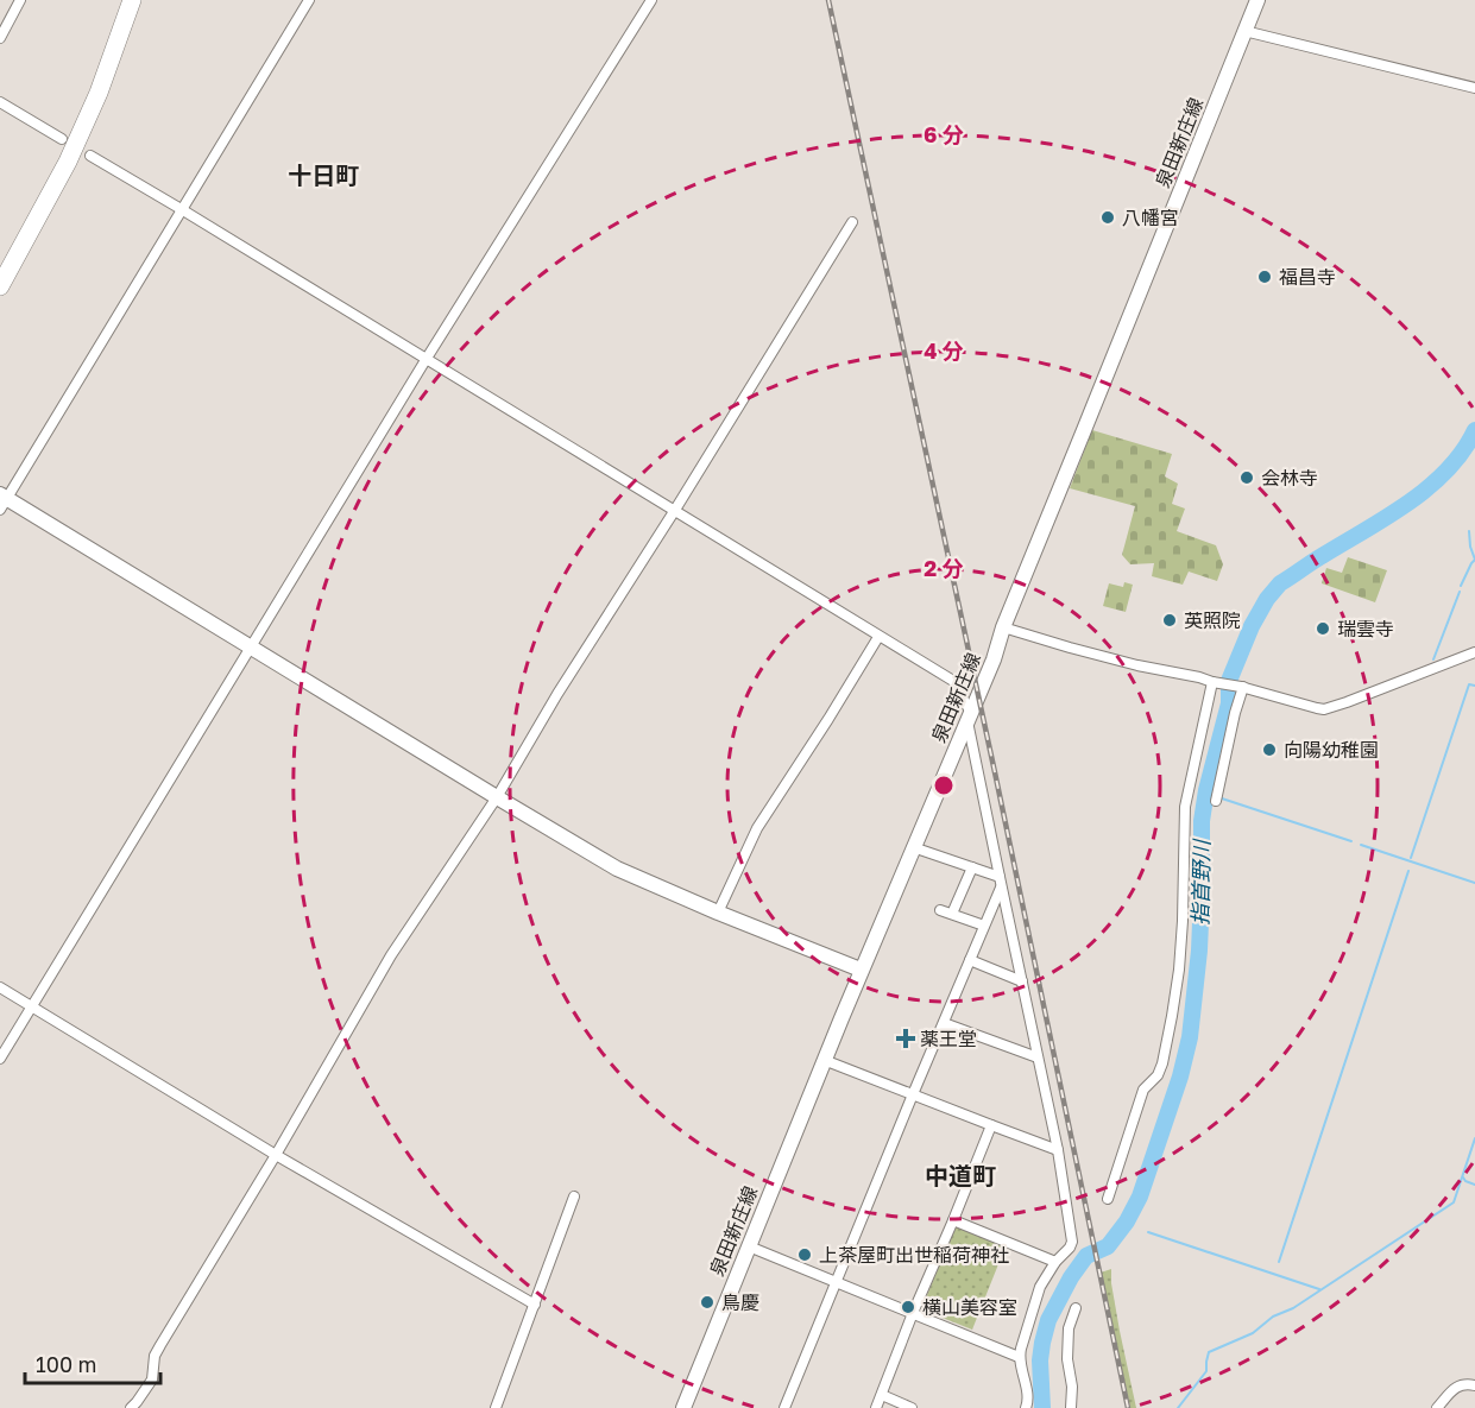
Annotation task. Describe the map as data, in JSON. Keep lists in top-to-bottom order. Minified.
{"streets":{"main road":["泉田新庄線"]},"districts":["十日町","中道町"],"water":["指首野川"],"places":{"other":["八幡宮","福昌寺","会林寺","英照院","瑞雲寺","向陽幼稚園","上茶屋町出世稲荷神社","鳥慶","横山美容室"],"health":["薬王堂"]},"scale_bar":"100 m","rings":["6 分","4 分","2 分"]}
